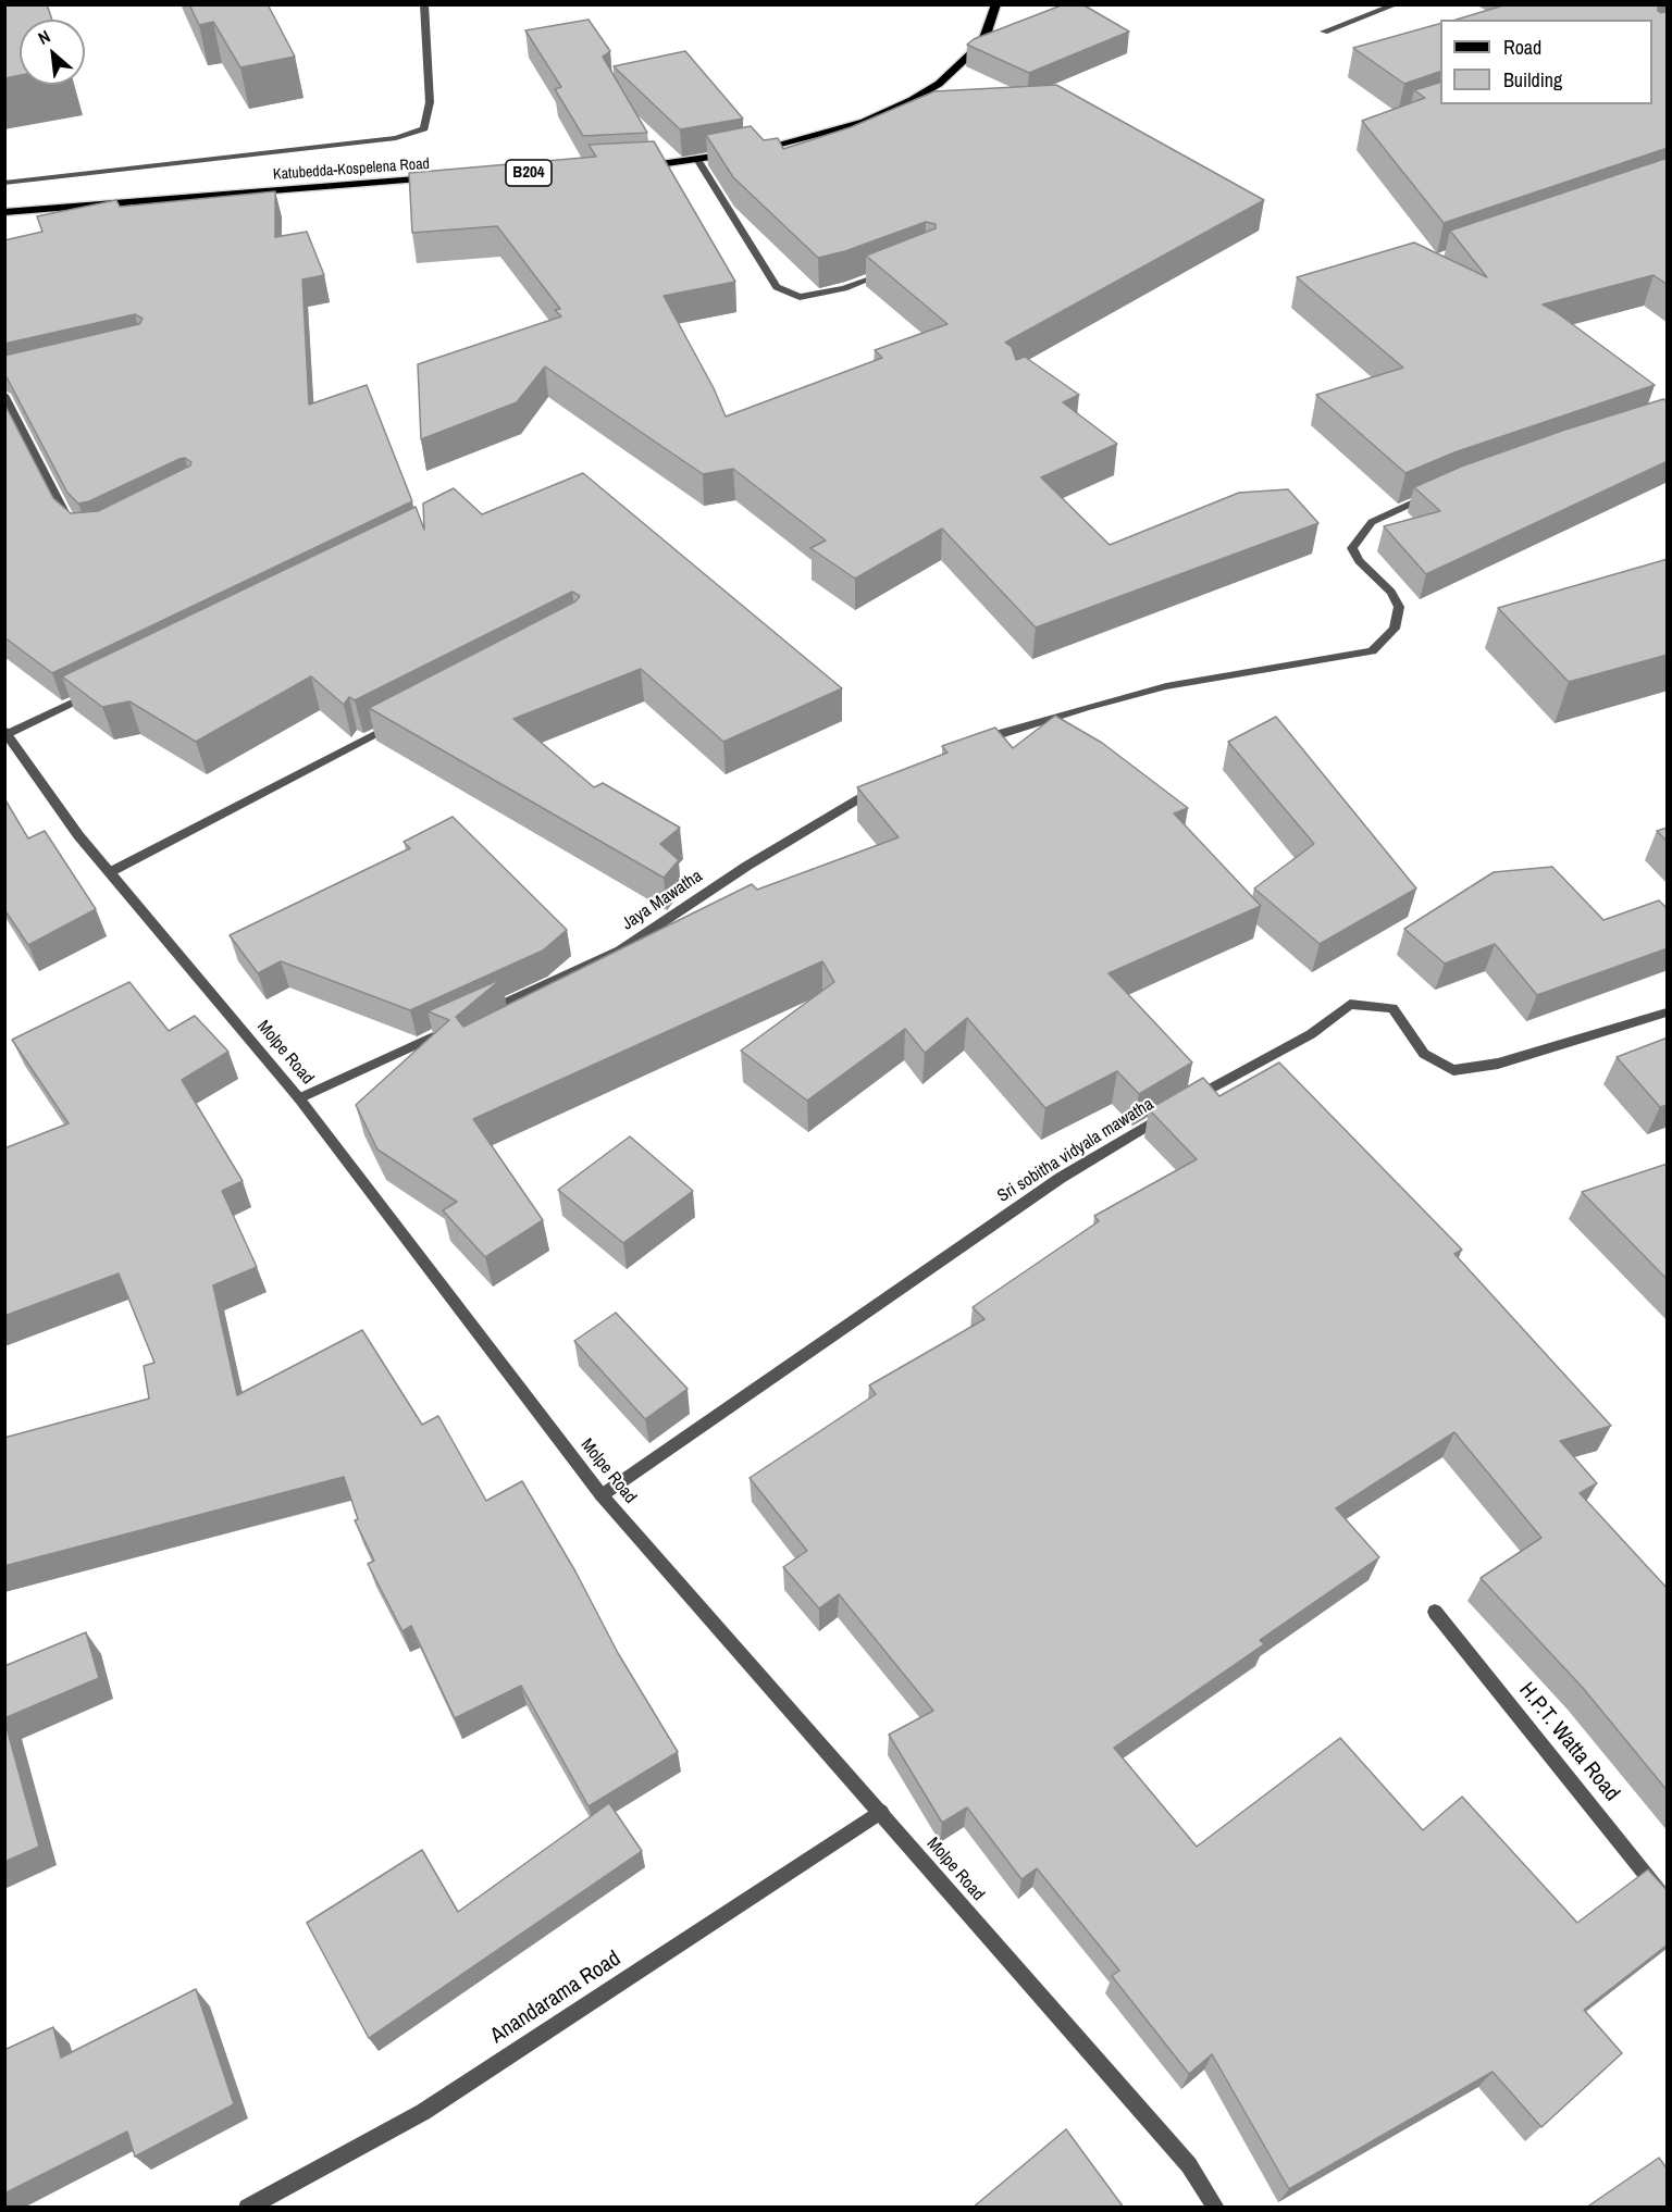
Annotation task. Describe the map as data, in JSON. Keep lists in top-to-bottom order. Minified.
{"streets":{"main road":["Katubedda-Kospelena Road"],"street":["Jaya Mawatha","Molpe Road","Sri sobitha vidyala mawatha","H.P.T. Watta Road","Anandarama Road"]},"crossings":[["Molpe Road","Sri sobitha vidyala mawatha"],["Molpe Road","Anandarama Road"]],"legend":["Road","Building"],"north":"top left"}
